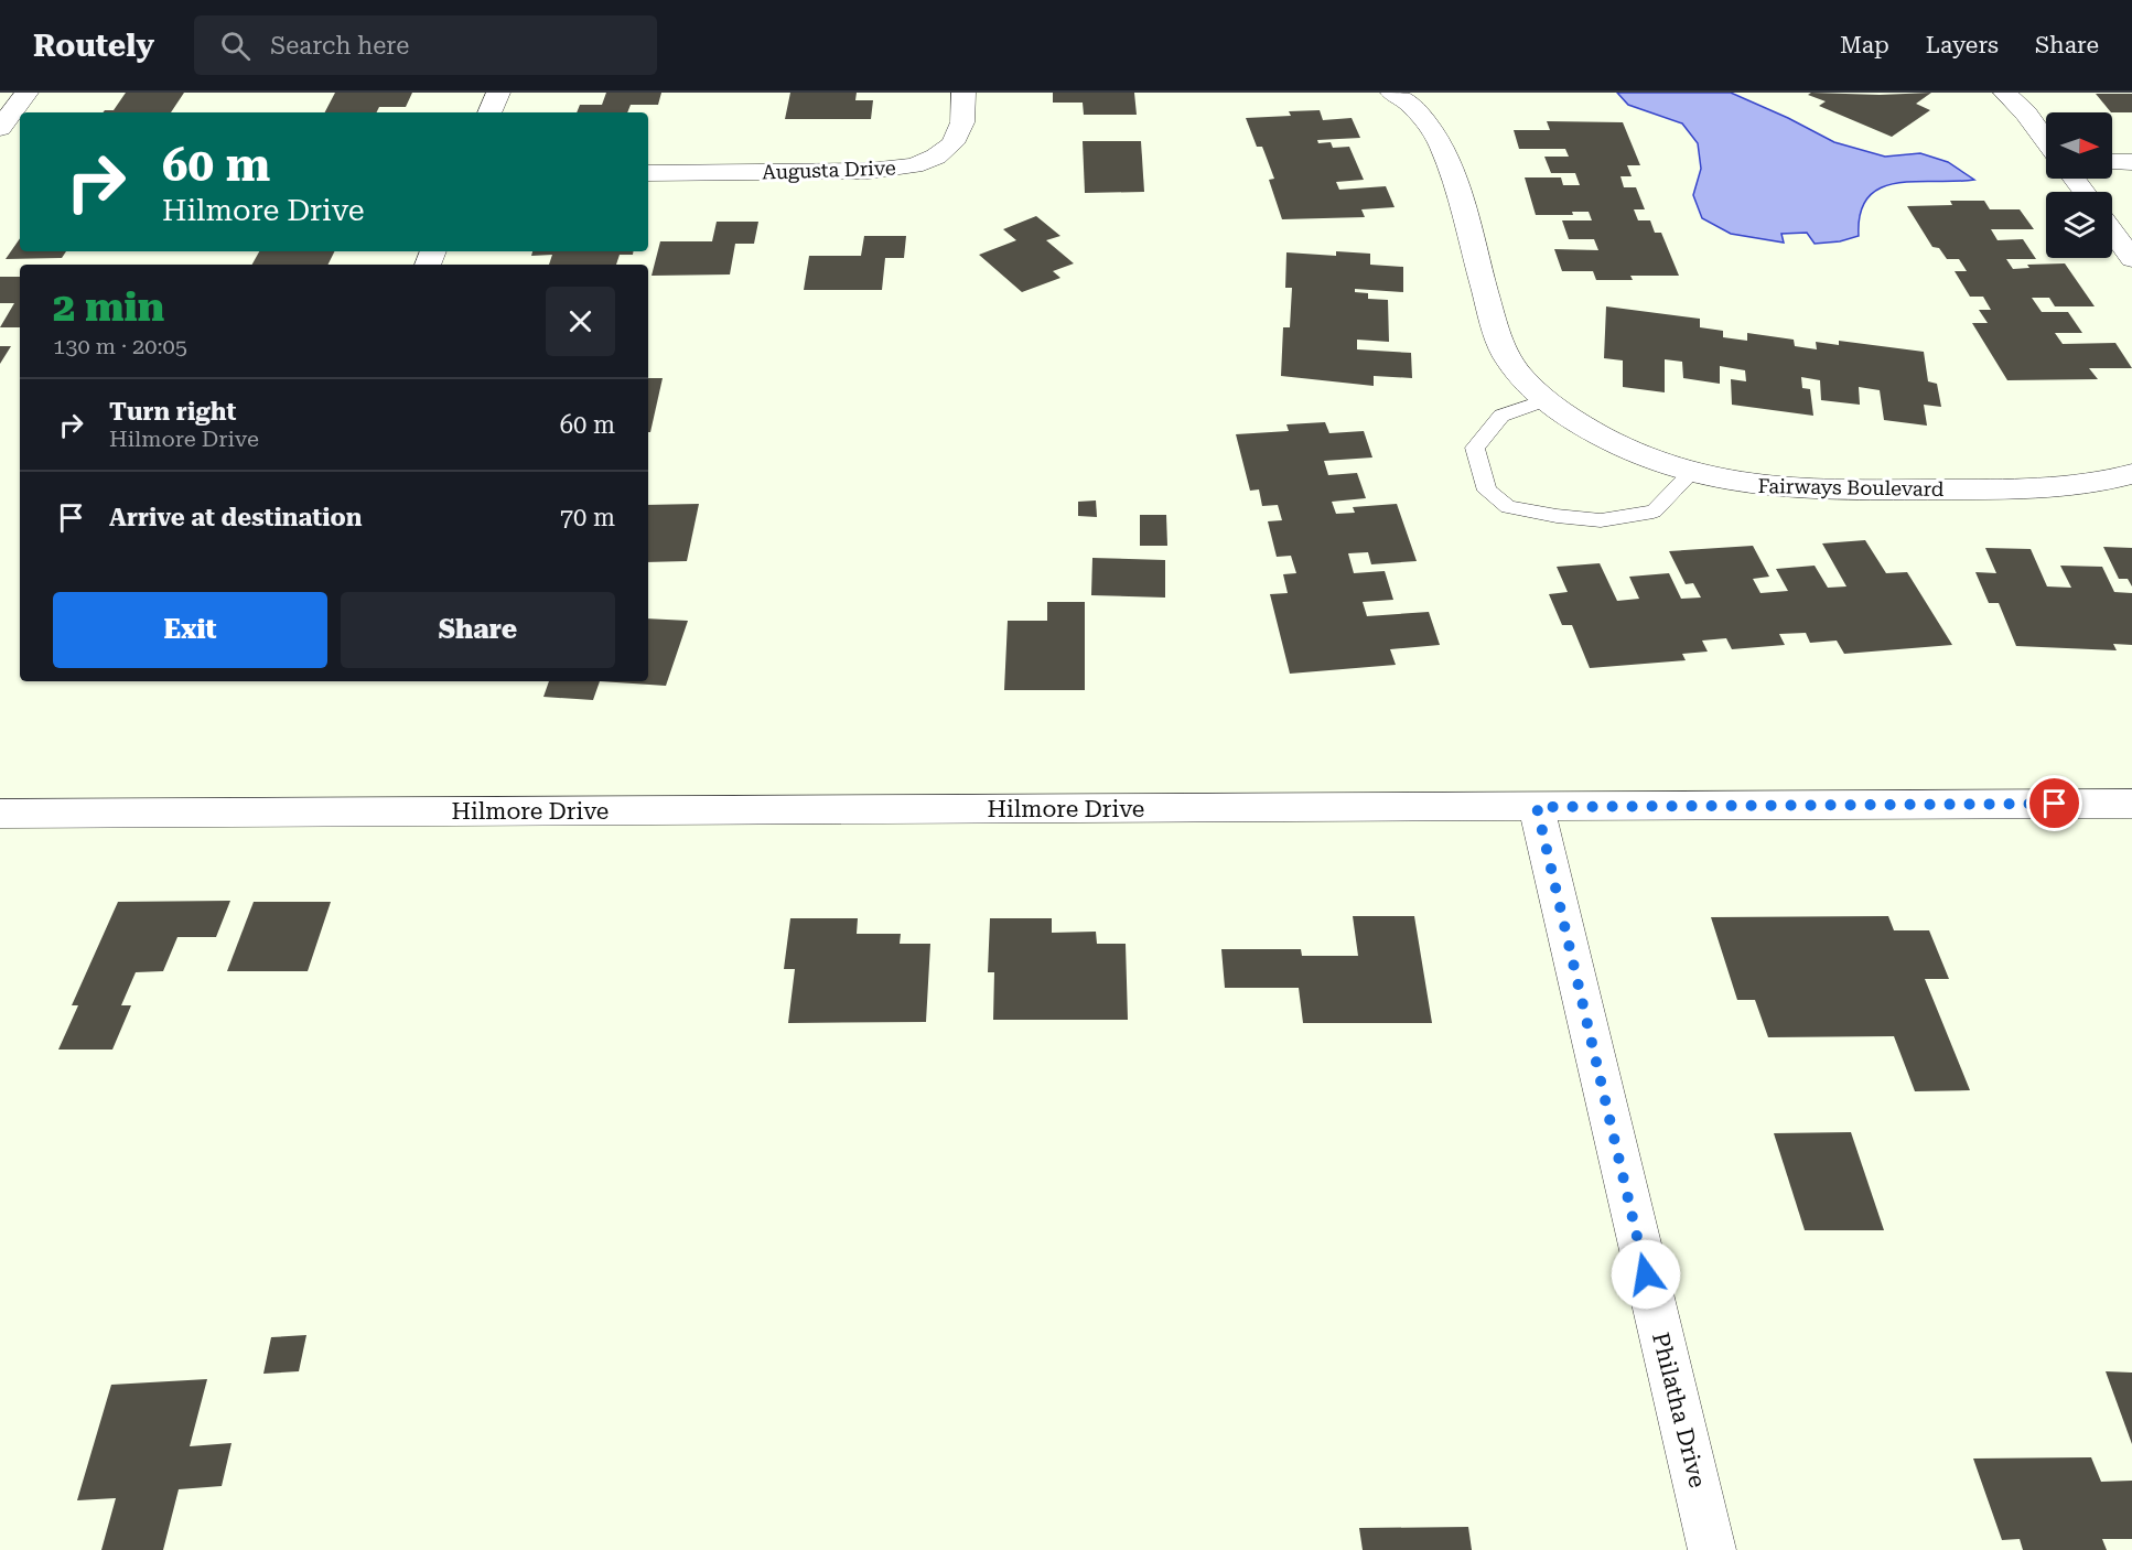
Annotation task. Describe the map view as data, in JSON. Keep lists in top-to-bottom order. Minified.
{"streets":{"street":["Augusta Drive","Fairways Boulevard","Hilmore Drive","Philatha Drive"]},"crossings":[["Hilmore Drive","Philatha Drive"]],"north":"right","page":{"header":"Routely","search":"Search here","nav":["Map","Layers","Share"],"turn":["60 m","Hilmore Drive"],"heading":["2 min","130 m · 20:05"],"list":[{"name":"Turn right","note":"Hilmore Drive","value":"60 m"},{"name":"Arrive at destination","value":"70 m"}],"buttons":["Exit","Share"]}}
